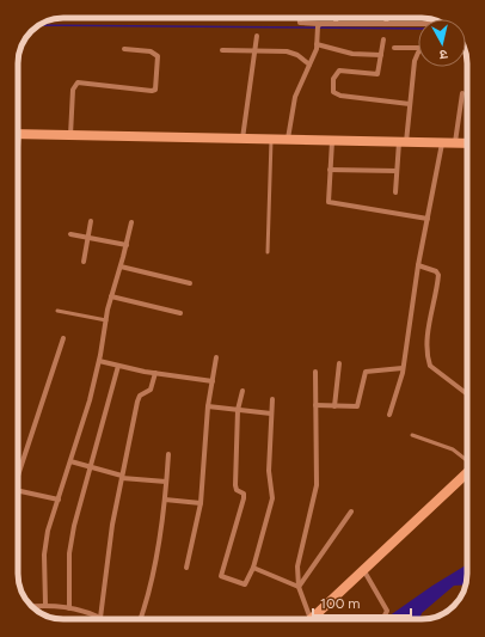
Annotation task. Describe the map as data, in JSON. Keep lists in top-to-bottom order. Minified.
{"scale_bar":"100 m","north":"bottom"}
